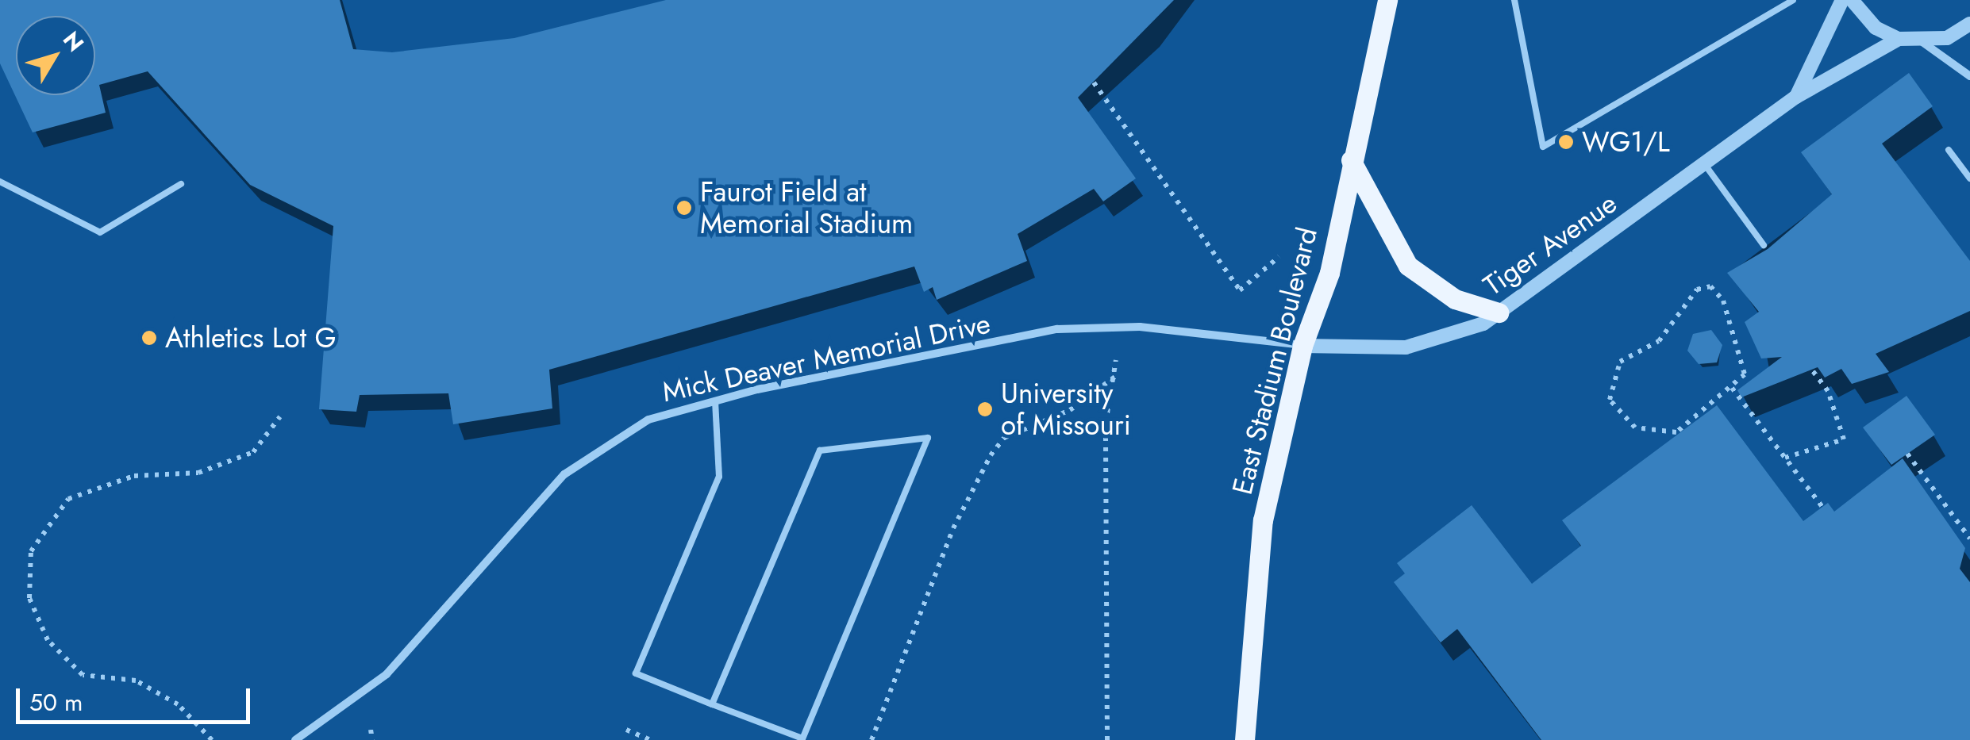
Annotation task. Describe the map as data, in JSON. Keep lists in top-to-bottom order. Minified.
{"streets":{"main road":["East Stadium Boulevard"],"street":["Tiger Avenue","Mick Deaver Memorial Drive"]},"crossings":[["Tiger Avenue","Mick Deaver Memorial Drive"],["Tiger Avenue","East Stadium Boulevard"],["Mick Deaver Memorial Drive","East Stadium Boulevard"]],"places":["WG1/L","Faurot Field at Memorial Stadium","Athletics Lot G","University of Missouri"],"scale_bar":"50 m","north":"top right"}
